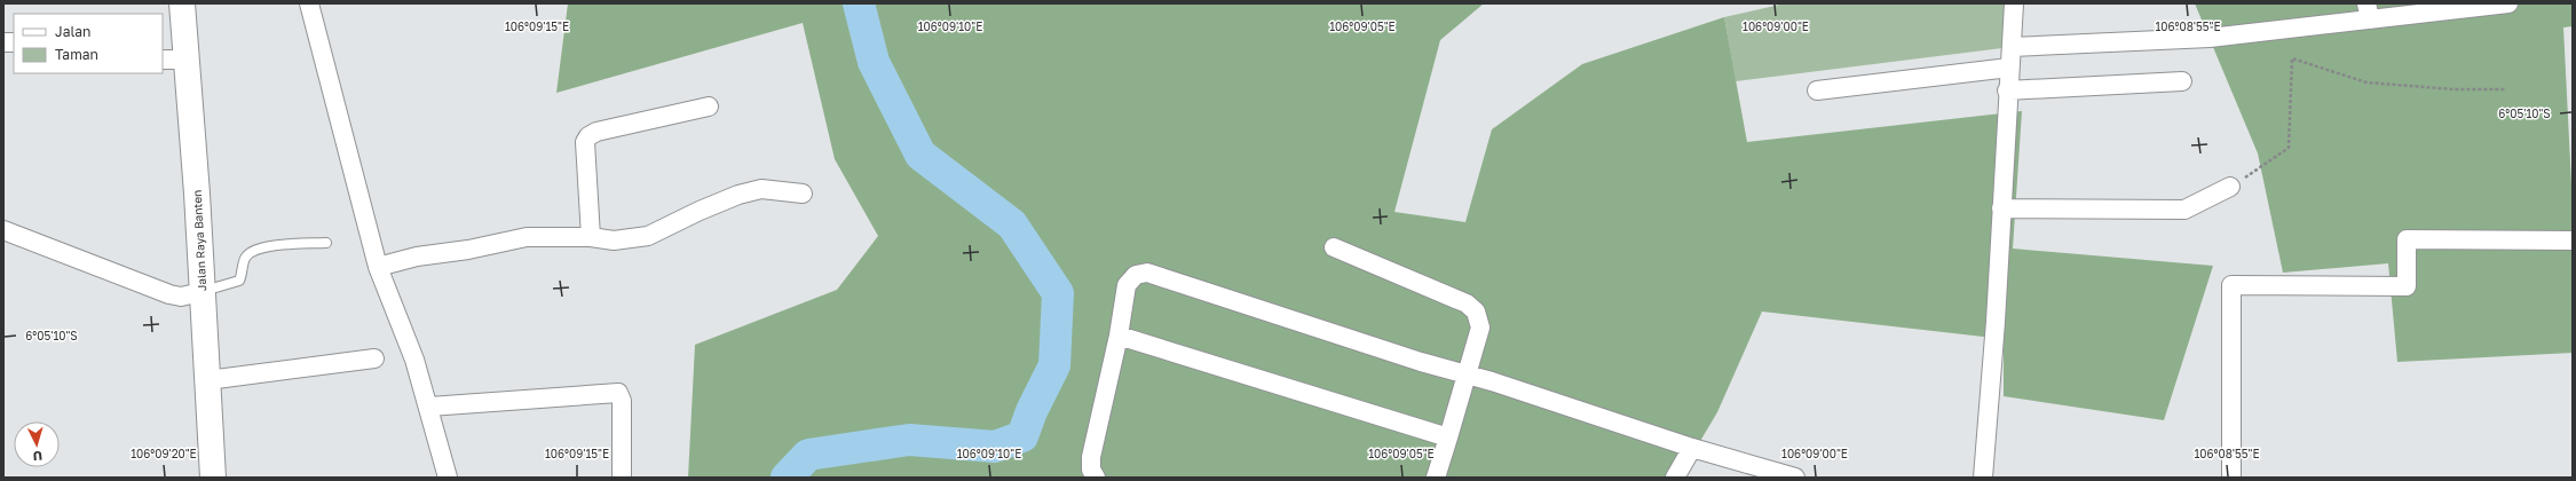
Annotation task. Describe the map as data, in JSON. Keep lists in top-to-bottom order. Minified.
{"streets":{"main road":["Jalan Raya Banten"]},"legend":["Jalan","Taman"],"north":"bottom","coordinates":["106°09'15\"E","106°09'10\"E","106°09'05\"E","106°09'00\"E","106°08'55\"E","6°05'10\"S","106°09'20\"E"]}
